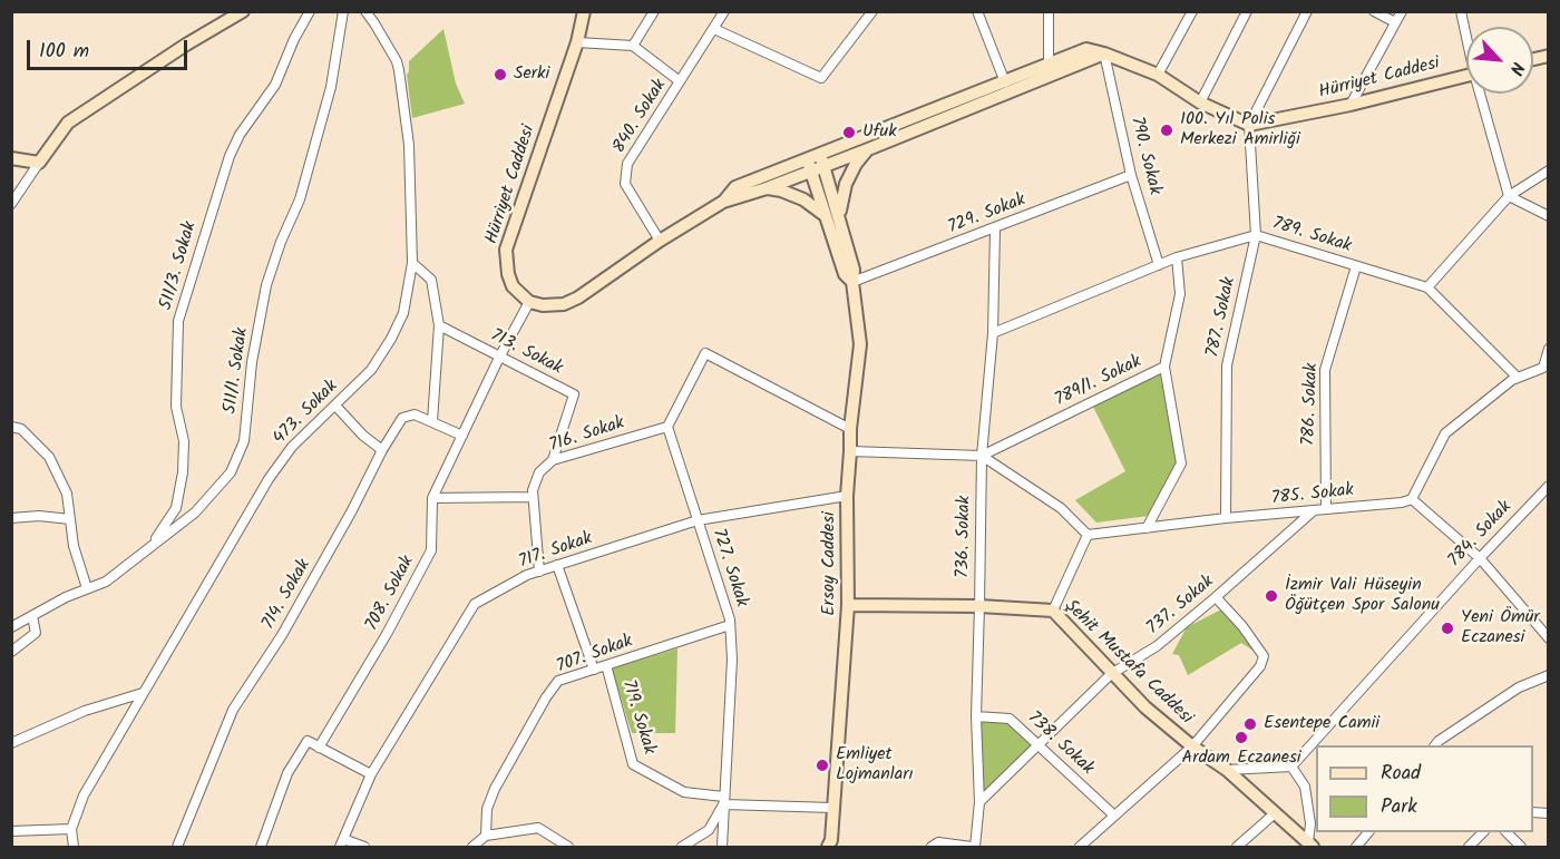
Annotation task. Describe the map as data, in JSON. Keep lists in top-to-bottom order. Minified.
{"streets":{"main road":["Hürriyet Caddesi","Ersoy Caddesi","Şehit Mustafa Caddesi"],"street":["840. Sokak","790. Sokak","729. Sokak","789. Sokak","511/3. Sokak","787. Sokak","713. Sokak","511/1. Sokak","789/1. Sokak","786. Sokak","473. Sokak","716. Sokak","785. Sokak","784. Sokak","736. Sokak","717. Sokak","727. Sokak","708. Sokak","714. Sokak","737. Sokak","707. Sokak","719. Sokak","738. Sokak"]},"crossings":[["Hürriyet Caddesi","787. Sokak"],["Hürriyet Caddesi","708. Sokak"],["790. Sokak","729. Sokak"],["790. Sokak","789. Sokak"],["729. Sokak","736. Sokak"],["729. Sokak","Ersoy Caddesi"],["789. Sokak","787. Sokak"],["789. Sokak","789/1. Sokak"],["789. Sokak","786. Sokak"],["789. Sokak","736. Sokak"],["511/3. Sokak","511/1. Sokak"],["787. Sokak","785. Sokak"],["713. Sokak","716. Sokak"],["713. Sokak","708. Sokak"],["789/1. Sokak","736. Sokak"],["786. Sokak","785. Sokak"],["716. Sokak","717. Sokak"],["716. Sokak","727. Sokak"],["785. Sokak","737. Sokak"],["784. Sokak","Şehit Mustafa Caddesi"],["736. Sokak","737. Sokak"],["736. Sokak","Şehit Mustafa Caddesi"],["736. Sokak","738. Sokak"],["717. Sokak","Ersoy Caddesi"],["717. Sokak","727. Sokak"],["Ersoy Caddesi","Şehit Mustafa Caddesi"],["Ersoy Caddesi","719. Sokak"],["727. Sokak","707. Sokak"],["727. Sokak","719. Sokak"],["708. Sokak","714. Sokak"],["737. Sokak","Şehit Mustafa Caddesi"],["737. Sokak","738. Sokak"],["707. Sokak","719. Sokak"]],"places":["Serki","100. Yıl Polis Merkezi Amirliği","Ufuk","İzmir Vali Hüseyin Öğütçen Spor Salonu","Yeni Ömür Eczanesi","Esentepe Camii","Ardam Eczanesi","Emliyet Lojmanları"],"legend":["Road","Park"],"scale_bar":"100 m","north":"bottom right"}
